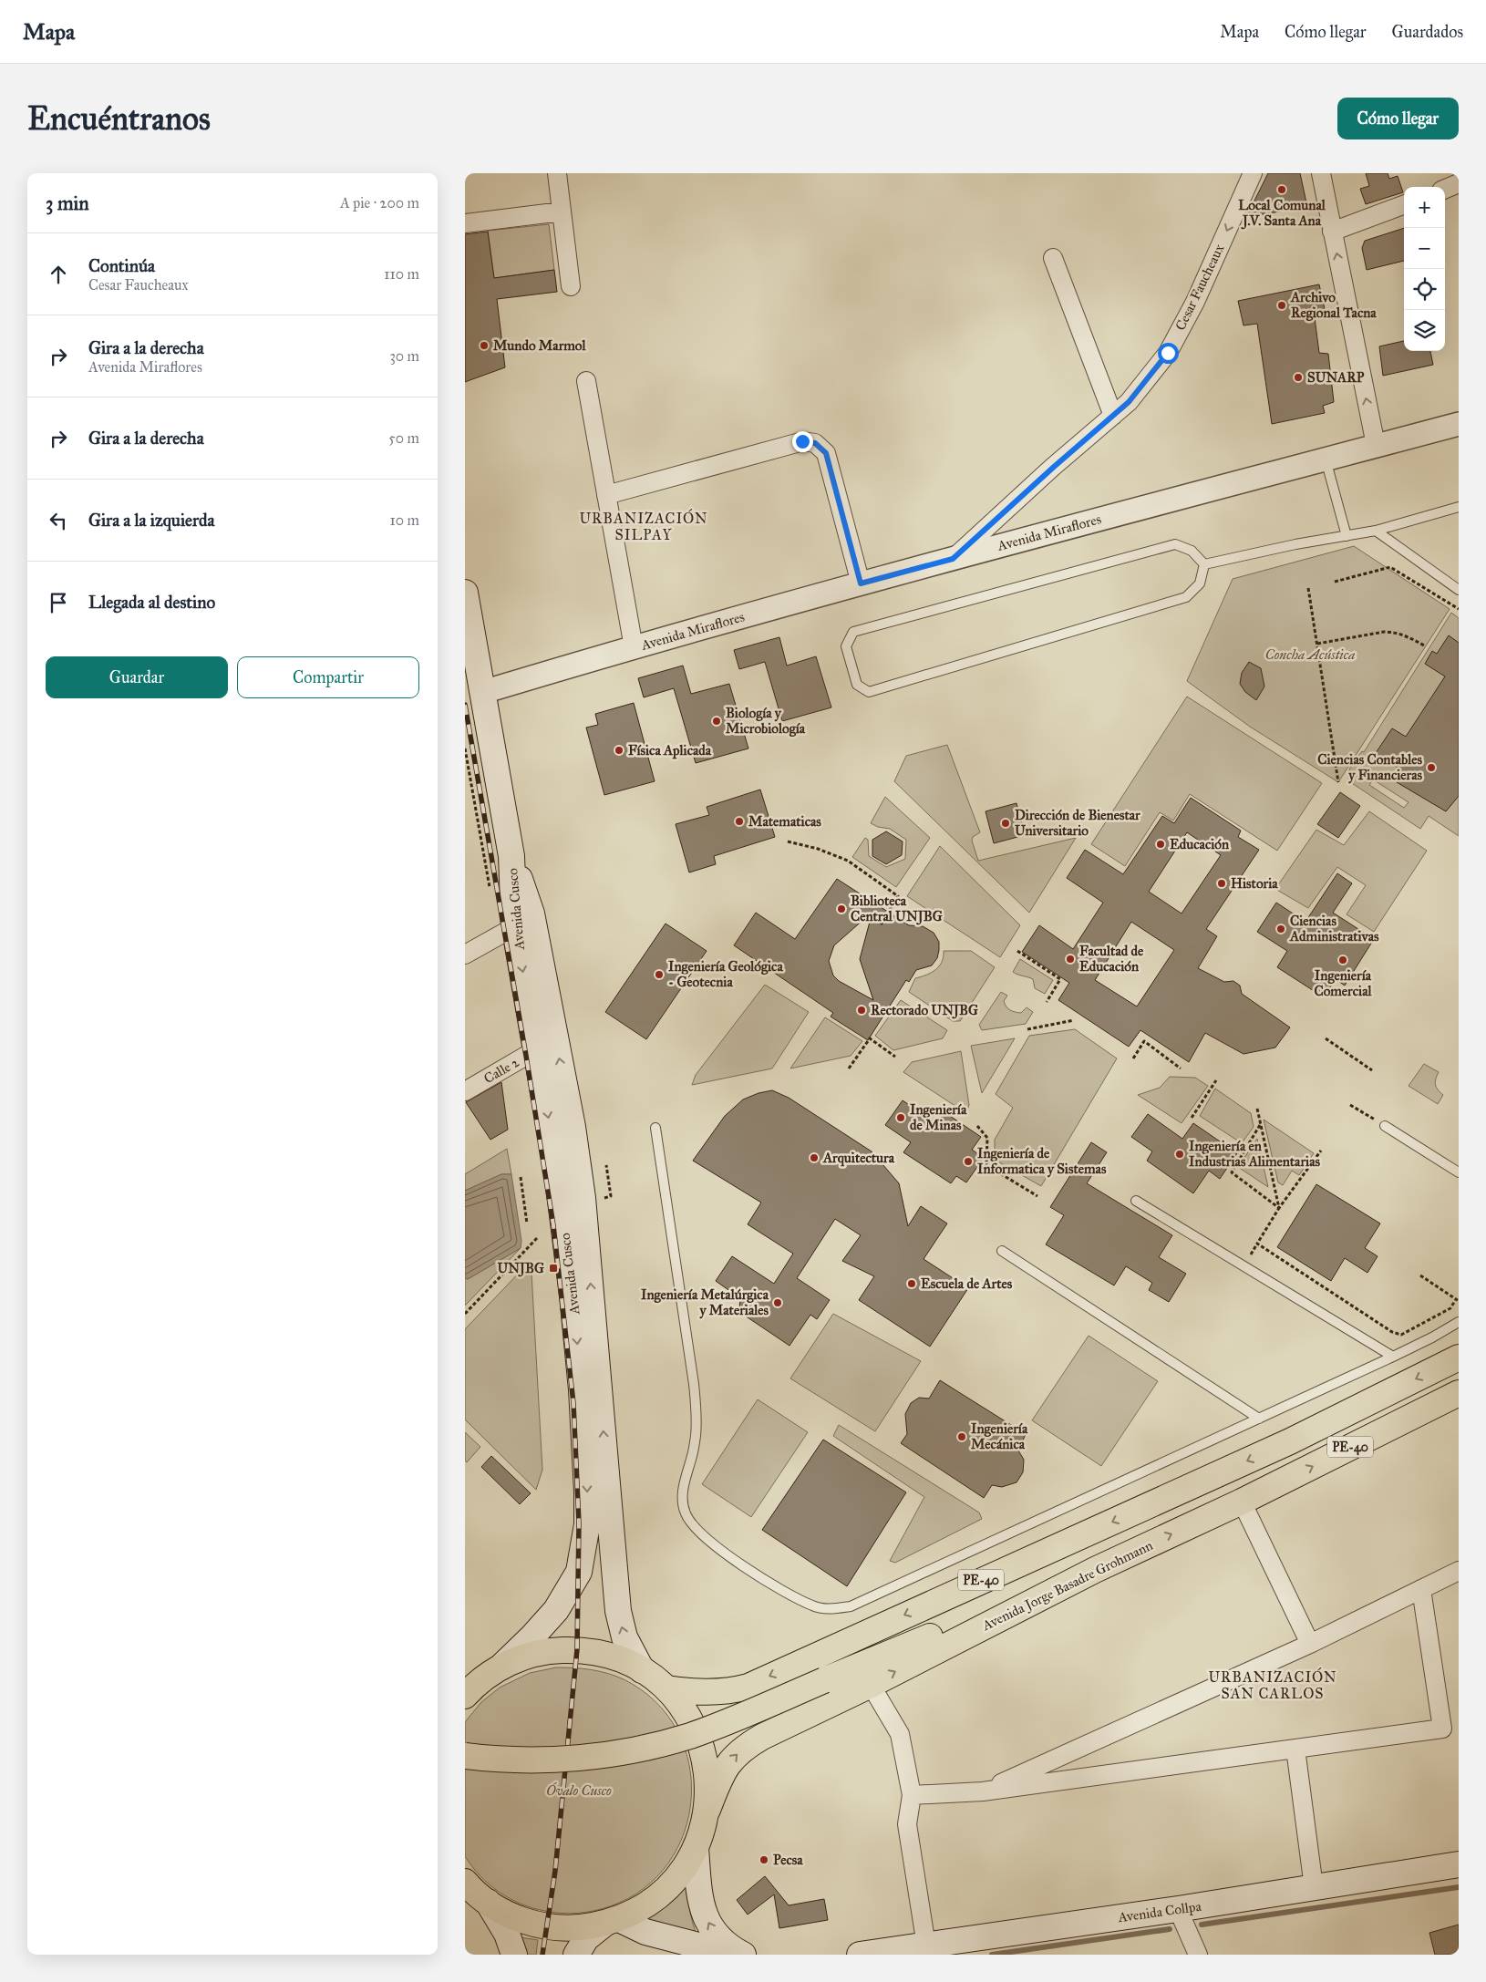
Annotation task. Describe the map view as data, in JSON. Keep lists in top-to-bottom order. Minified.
{"streets":{"highway":["PE-40","Avenida Jorge Basadre Grohmann"],"main road":["Avenida Cusco","Avenida Collpa"],"street":["Cesar Faucheaux","Avenida Miraflores","Calle 2"]},"crossings":[["Cesar Faucheaux","Avenida Miraflores"],["Avenida Miraflores","Avenida Cusco"],["Avenida Cusco","Calle 2"]],"one_way":["Cesar Faucheaux"],"districts":["URBANIZACIÓN SILPAY","URBANIZACIÓN SAN CARLOS"],"parks":["Concha Acústica","Óvalo Cusco"],"places":{"other":["Local Comunal J.V. Santa Ana","Archivo Regional Tacna","Mundo Marmol","SUNARP","Biología y Microbiología","Física Aplicada","Ciencias Contables y Financieras","Matematicas","Dirección de Bienestar Universitario","Educación","Historia","Biblioteca Central UNJBG","Ciencias Administrativas","Facultad de Educación","Ingeniería Comercial","Ingeniería Geológica - Geotecnia","Rectorado UNJBG","Ingeniería de Minas","Ingeniería en Industrias Alimentarias","Arquitectura","Ingeniería de Informatica y Sistemas","Escuela de Artes","Ingeniería Metalúrgica y Materiales","Ingeniería Mecánica","Pecsa"],"transit":["UNJBG"]},"page":{"header":"Mapa","nav":["Mapa","Cómo llegar","Guardados"],"buttons":["Cómo llegar",["Guardar","Compartir"]],"title":"Encuéntranos","heading":["3 min","A pie · 200 m"],"map_buttons":["+","−"],"list":[["Continúa","Cesar Faucheaux","110 m"],["Gira a la derecha","Avenida Miraflores","30 m"],["Gira a la derecha","50 m"],["Gira a la izquierda","10 m"],"Llegada al destino"]}}
